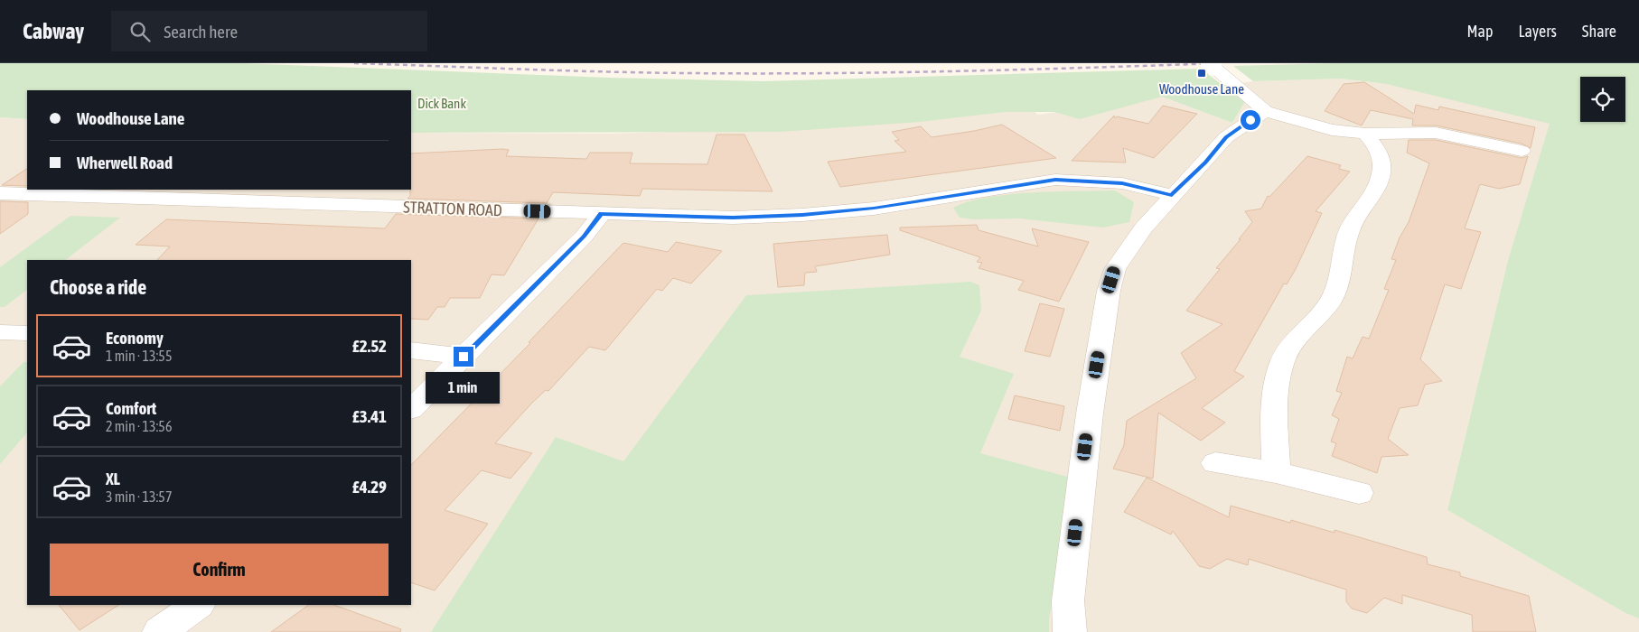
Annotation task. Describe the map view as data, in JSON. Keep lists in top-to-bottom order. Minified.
{"streets":{"street":["STRATTON ROAD"]},"parks":["Dick Bank"],"places":{"transit":["Woodhouse Lane"]},"page":{"header":"Cabway","search":"Search here","nav":["Map","Layers","Share"],"banner":["Woodhouse Lane","Wherwell Road"],"heading":"Choose a ride","list":[{"name":"Economy","note":"1 min · 13:55","value":"£2.52"},{"name":"Comfort","note":"2 min · 13:56","value":"£3.41"},{"name":"XL","note":"3 min · 13:57","value":"£4.29"}],"bubble":"1 min","buttons":"Confirm"}}
